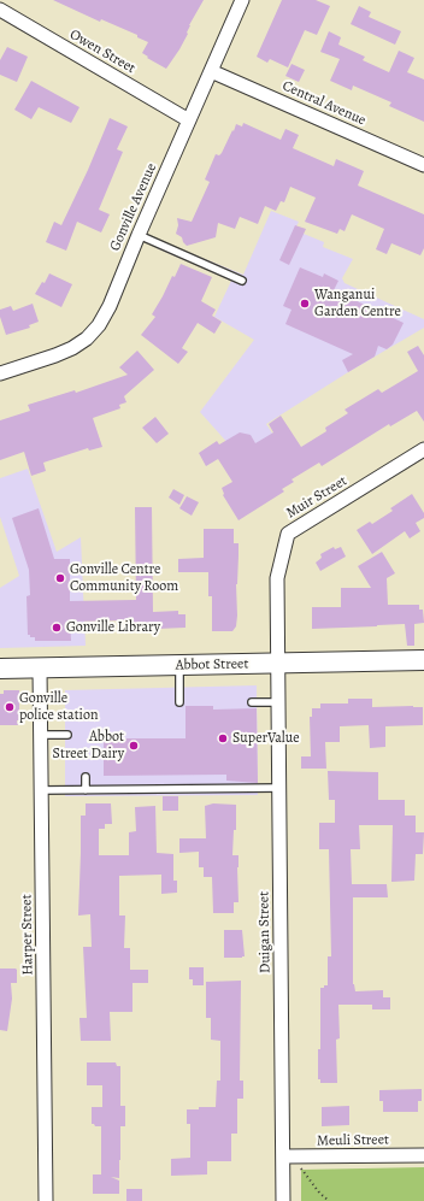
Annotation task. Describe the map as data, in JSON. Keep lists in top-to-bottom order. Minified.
{"streets":{"street":["Owen Street","Central Avenue","Gonville Avenue","Muir Street","Abbot Street","Duigan Street","Harper Street","Meuli Street"]},"crossings":[["Owen Street","Gonville Avenue"],["Central Avenue","Gonville Avenue"],["Muir Street","Abbot Street"],["Muir Street","Duigan Street"],["Abbot Street","Duigan Street"],["Abbot Street","Harper Street"],["Duigan Street","Meuli Street"]],"places":["Wanganui Garden Centre","Gonville Centre Community Room","Gonville Library","Gonville police station","SuperValue","Abbot Street Dairy"]}
